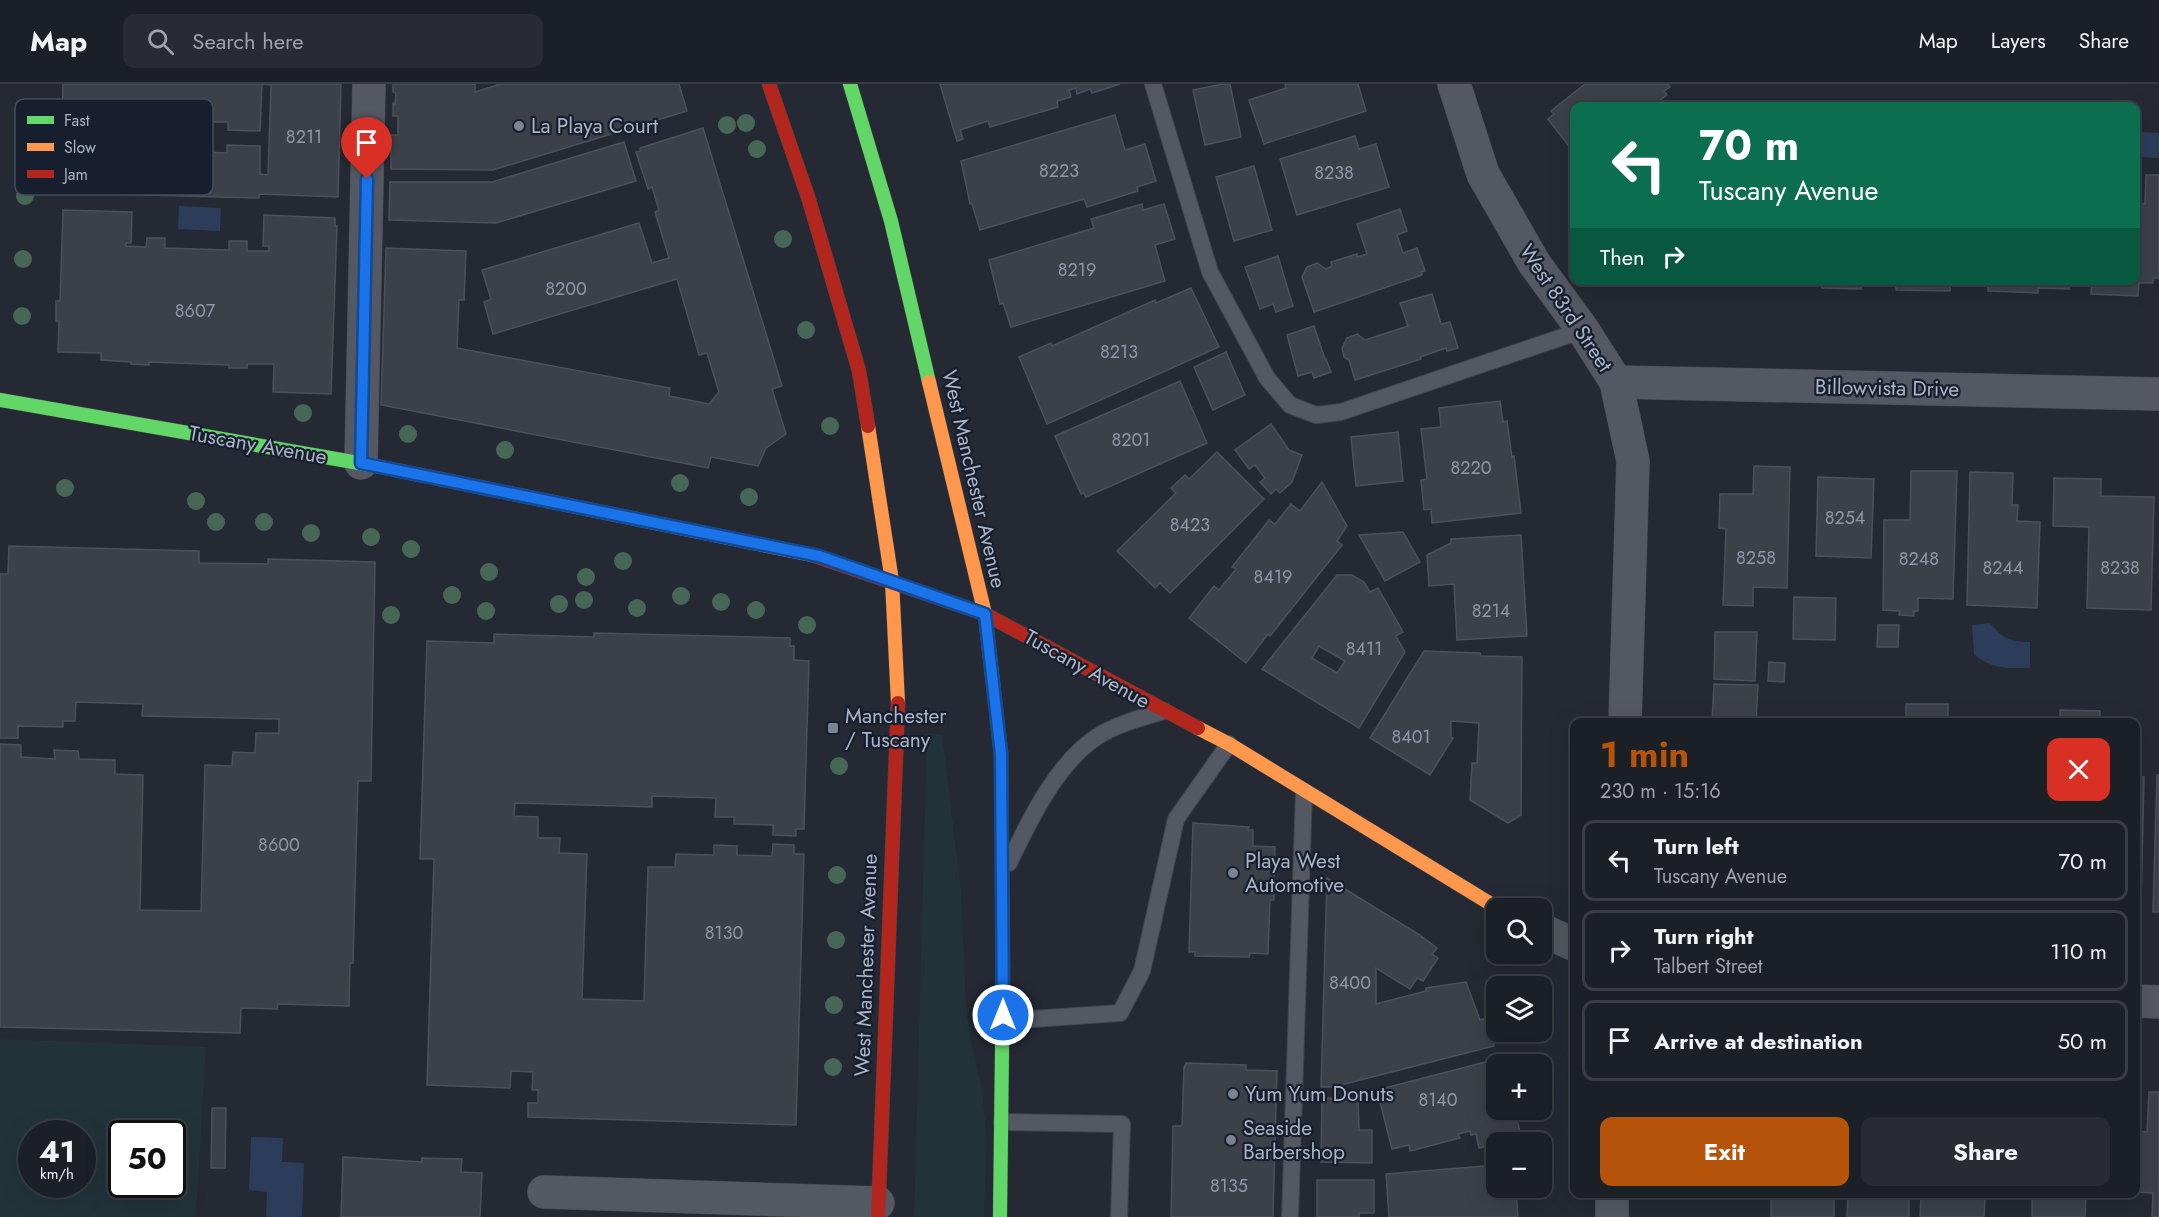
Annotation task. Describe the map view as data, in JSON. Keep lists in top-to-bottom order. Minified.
{"streets":{"main road":["Tuscany Avenue","West Manchester Avenue"],"street":["West 83rd Street","Billowvista Drive"]},"crossings":[["West 83rd Street","Billowvista Drive"],["Tuscany Avenue","West Manchester Avenue"]],"places":{"other":["La Playa Court","Playa West Automotive","Yum Yum Donuts","Seaside Barbershop"],"transit":["Manchester / Tuscany"]},"house_numbers":["8211","8223","8238","8219","8200","8607","8213","8201","8220","8254","8423","8258","8248","8244","8238","8419","8214","8411","8401","8600","8130","8400","8140","8135"],"legend":["Fast","Slow","Jam"],"page":{"header":"Map","search":"Search here","nav":["Map","Layers","Share"],"turn":["70 m","Tuscany Avenue"],"then":"Then","heading":["1 min","230 m · 15:16"],"list":[{"name":"Turn left","note":"Tuscany Avenue","value":"70 m"},{"name":"Turn right","note":"Talbert Street","value":"110 m"},{"name":"Arrive at destination","value":"50 m"}],"map_buttons":["+","−"],"buttons":["Exit","Share"],"speed":"41 km/h","limit":"50"}}
